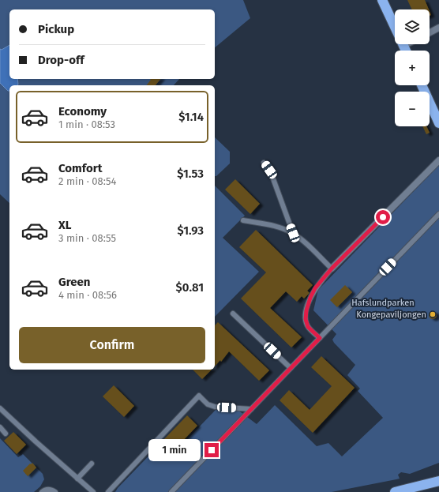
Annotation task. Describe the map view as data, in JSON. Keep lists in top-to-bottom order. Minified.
{"parks":["Hafslundparken"],"places":["Kongepaviljongen"],"page":{"map_buttons":["+","−"],"banner":["Pickup","Drop-off"],"list":[{"name":"Economy","note":"1 min · 08:53","value":"$1.14"},{"name":"Comfort","note":"2 min · 08:54","value":"$1.53"},{"name":"XL","note":"3 min · 08:55","value":"$1.93"},{"name":"Green","note":"4 min · 08:56","value":"$0.81"}],"buttons":"Confirm","bubble":"1 min"}}
